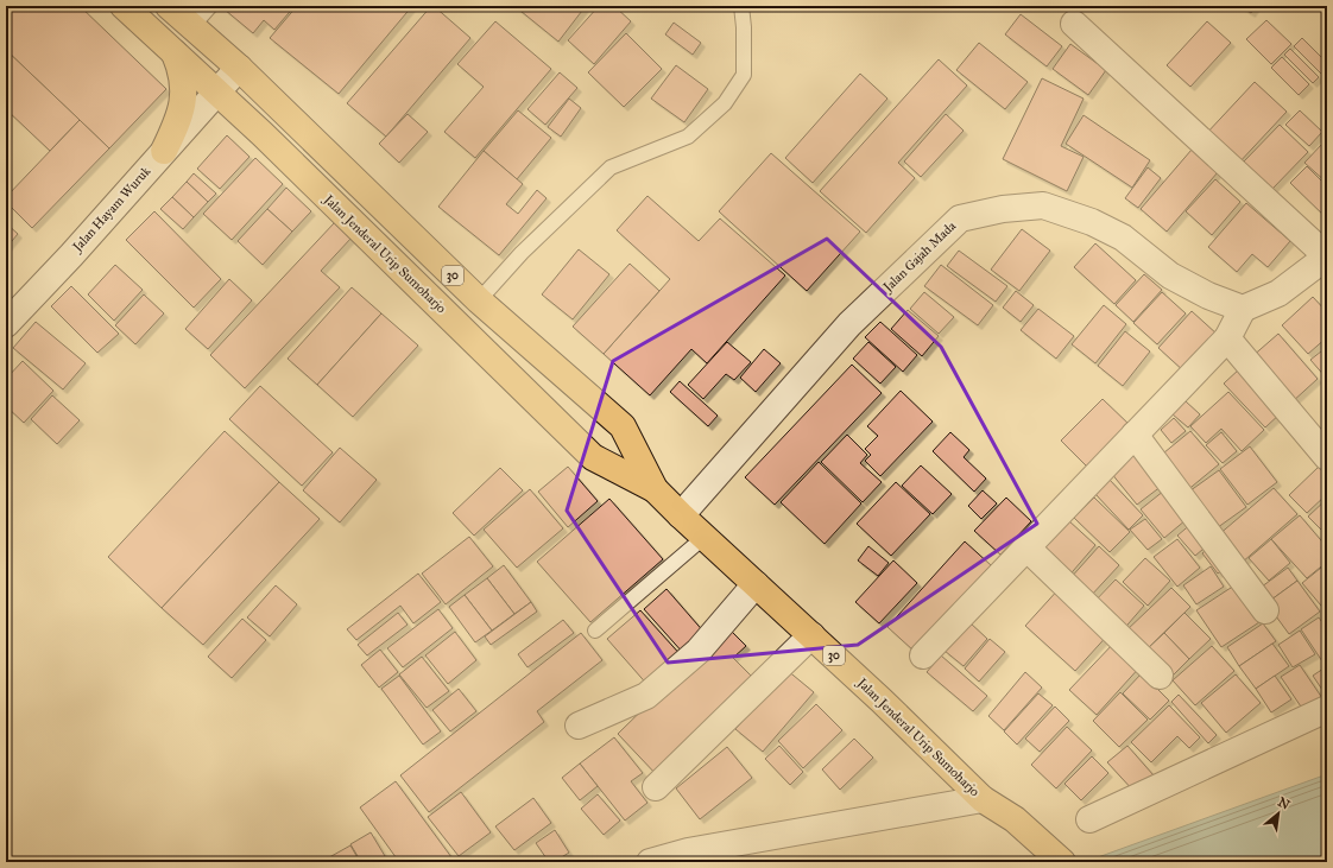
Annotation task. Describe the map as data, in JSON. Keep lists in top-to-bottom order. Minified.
{"streets":{"highway":["Jalan Jenderal Urip Sumoharjo","30"],"street":["Jalan Hayam Wuruk","Jalan Gajah Mada"]},"crossings":[["Jalan Hayam Wuruk","Jalan Jenderal Urip Sumoharjo"],["Jalan Jenderal Urip Sumoharjo","Jalan Gajah Mada"]],"north":"top right"}
